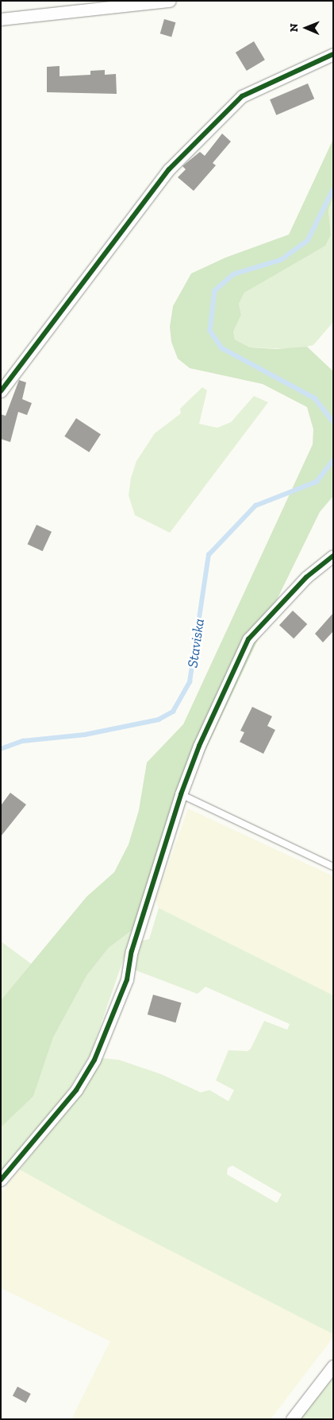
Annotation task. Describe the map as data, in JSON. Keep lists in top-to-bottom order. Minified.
{"water":["Staviska"],"north":"left"}
